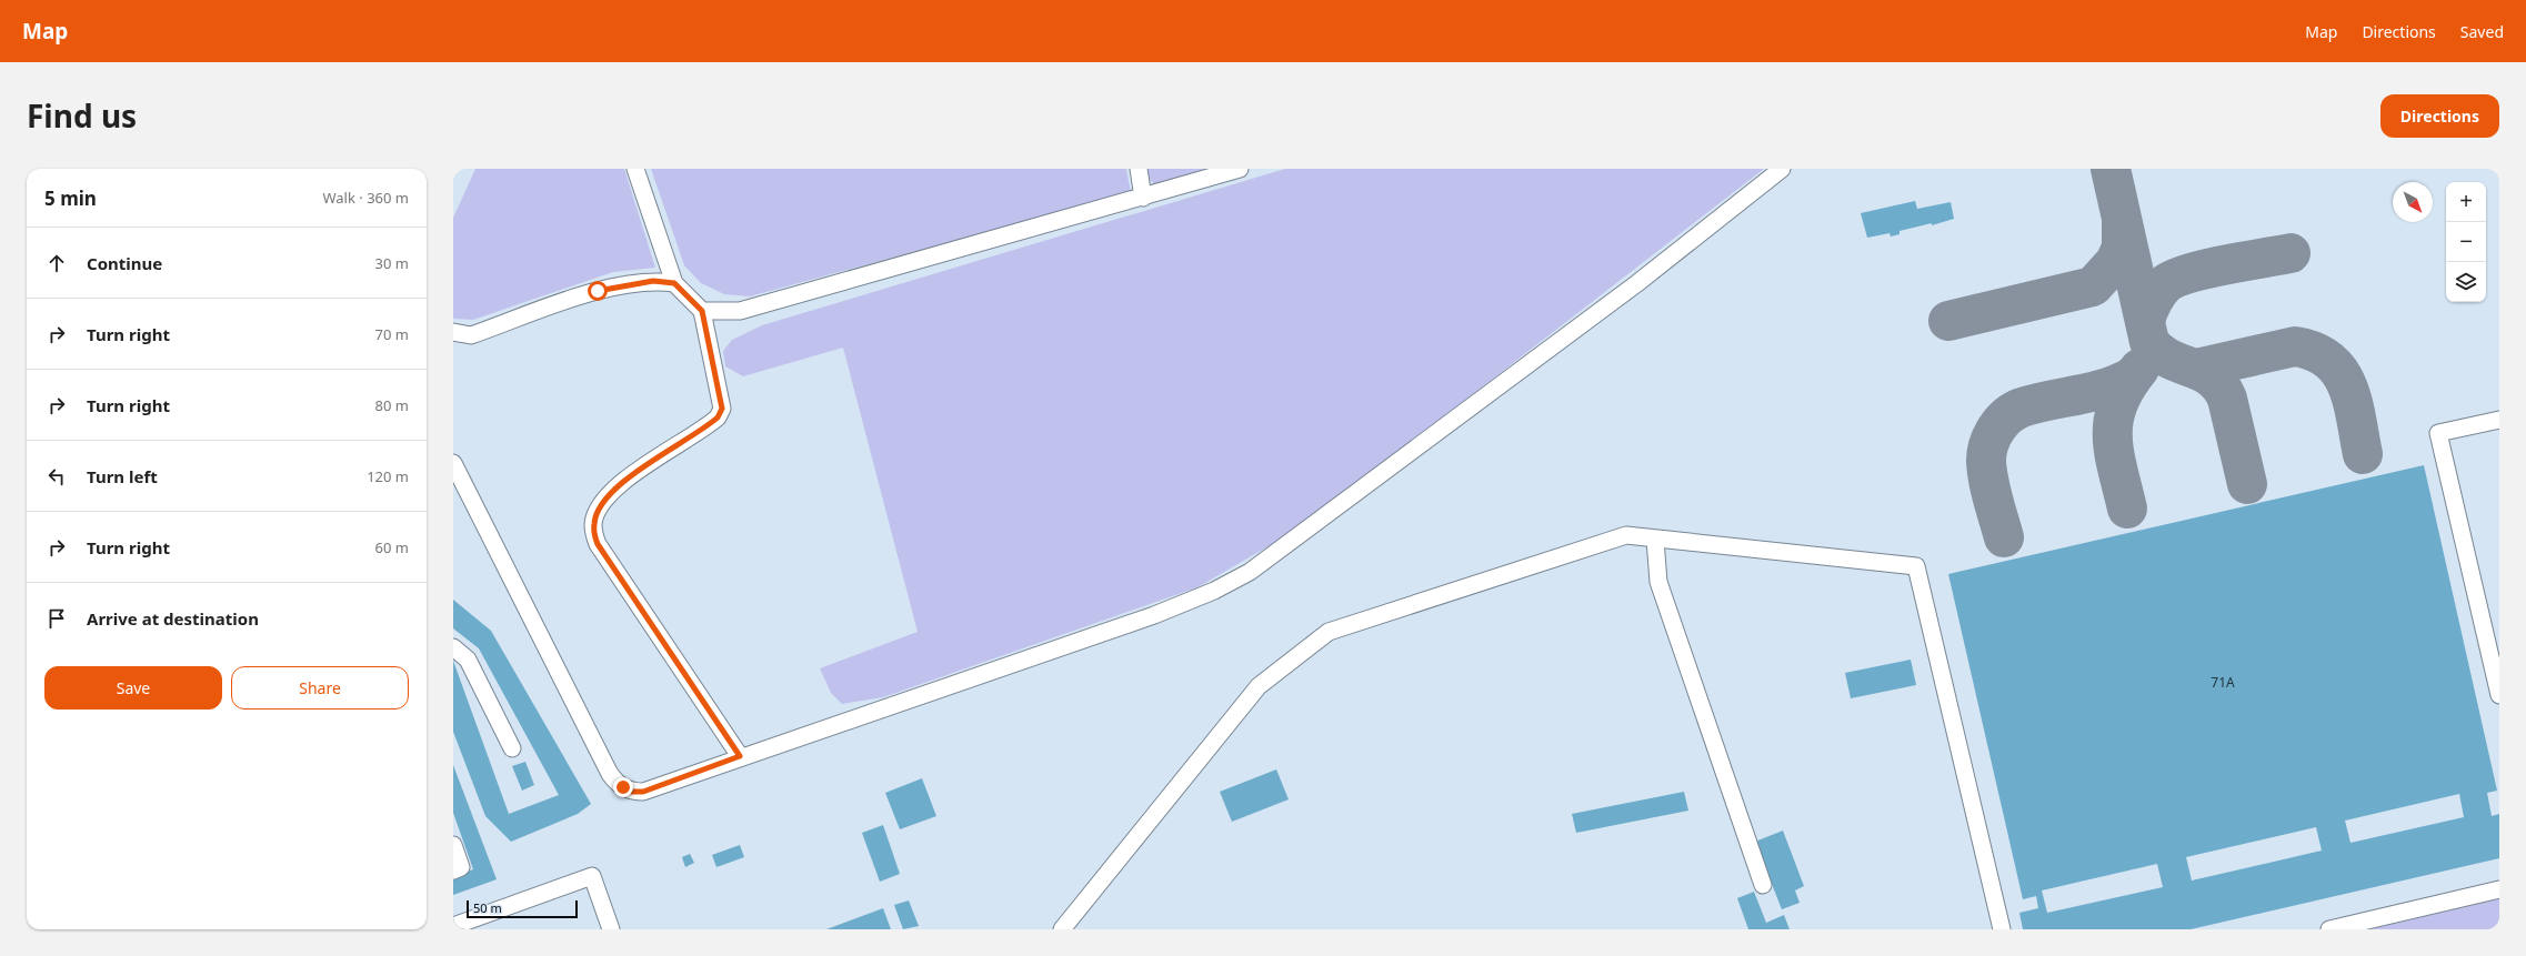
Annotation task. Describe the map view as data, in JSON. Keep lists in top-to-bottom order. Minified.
{"house_numbers":["71А"],"scale_bar":"50 m","north":"bottom right","page":{"header":"Map","nav":["Map","Directions","Saved"],"title":"Find us","buttons":["Directions",["Save","Share"]],"heading":["5 min","Walk · 360 m"],"map_buttons":["+","−"],"list":[["Continue","30 m"],["Turn right","70 m"],["Turn right","80 m"],["Turn left","120 m"],["Turn right","60 m"],"Arrive at destination"],"scale":"50 m"}}
